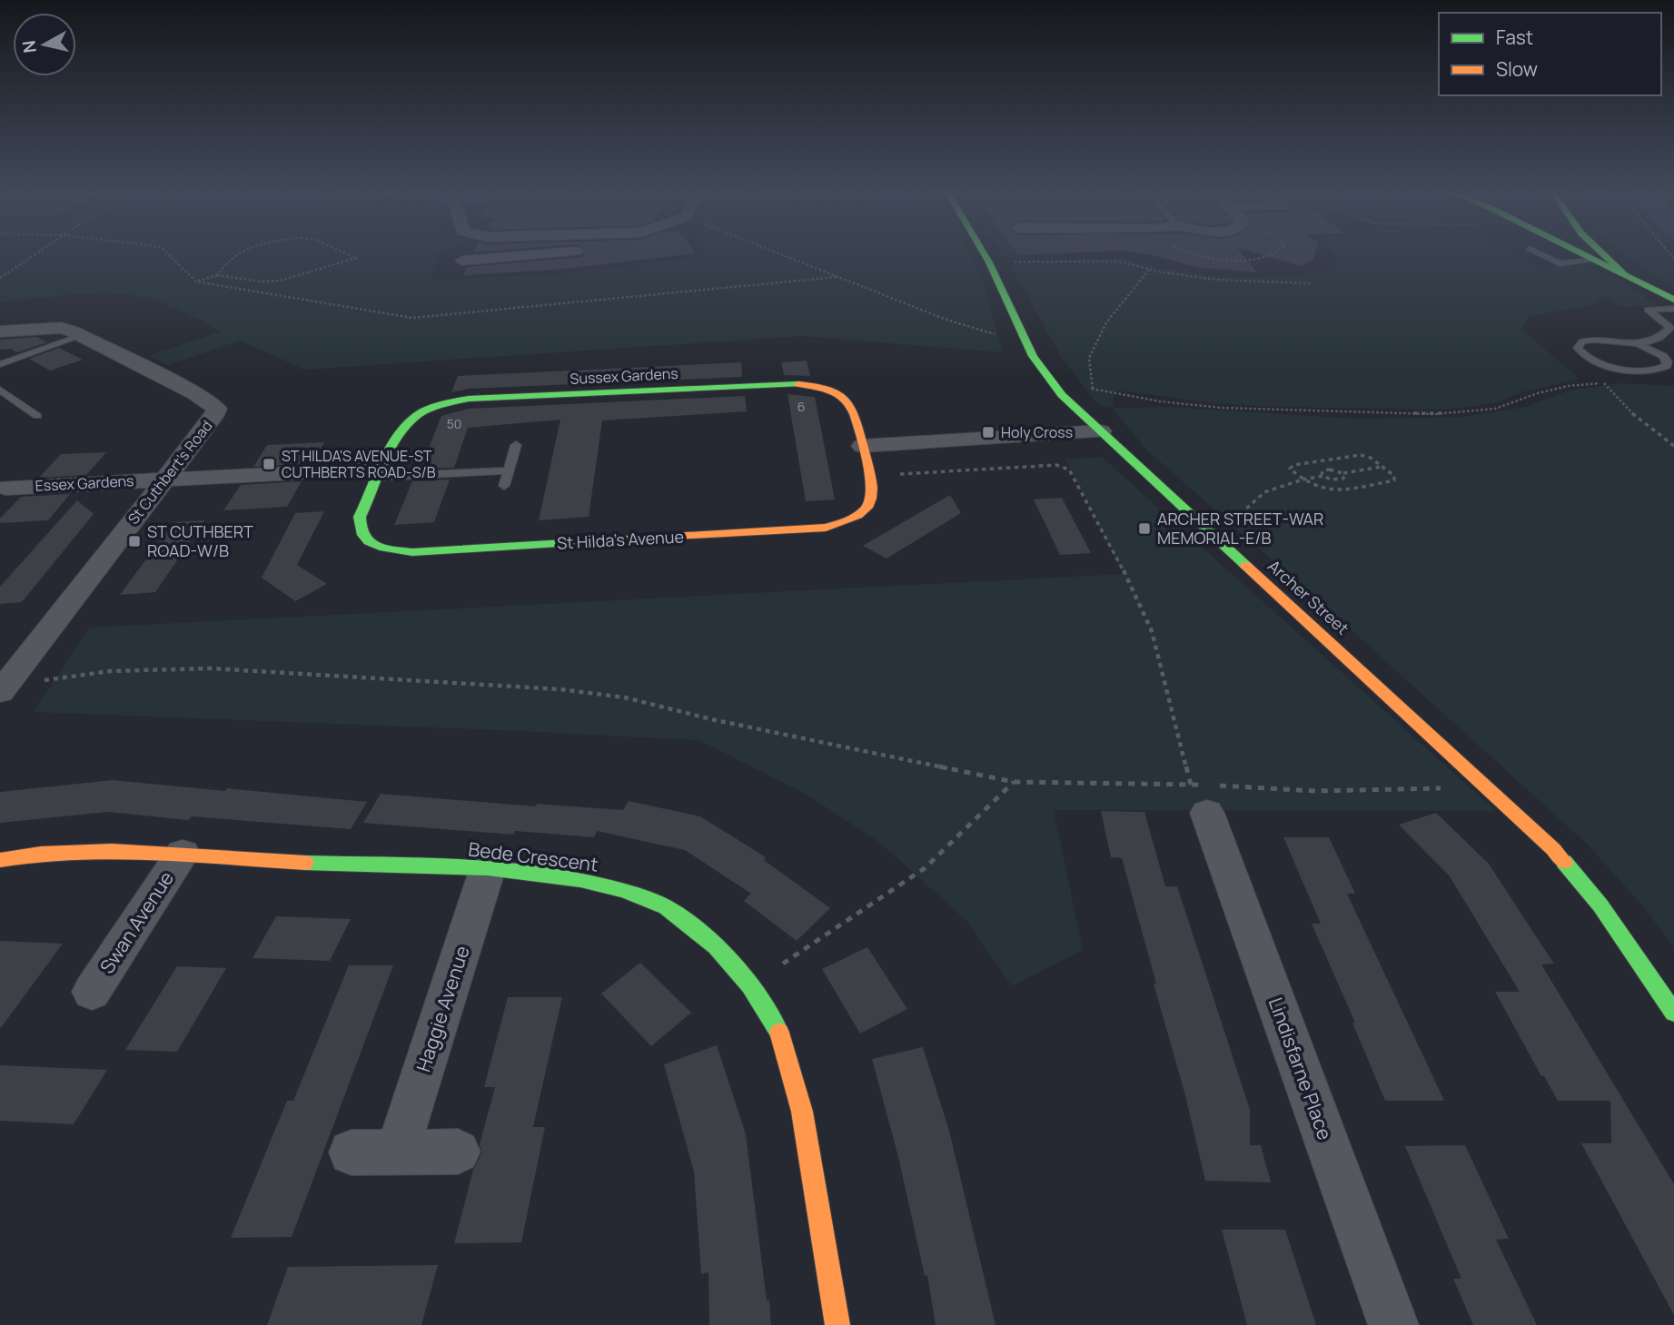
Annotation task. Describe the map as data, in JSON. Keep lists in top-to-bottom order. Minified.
{"streets":{"street":["Sussex Gardens","St Cuthbert's Road","Essex Gardens","St Hilda's Avenue","Archer Street","Bede Crescent","Swan Avenue","Haggie Avenue","Lindisfarne Place"]},"crossings":[["Sussex Gardens","St Hilda's Avenue"],["St Cuthbert's Road","Essex Gardens"],["Bede Crescent","Swan Avenue"],["Bede Crescent","Haggie Avenue"]],"places":{"transit":["Holy Cross","ST HILDA'S AVENUE-ST CUTHBERTS ROAD-S/B","ARCHER STREET-WAR MEMORIAL-E/B","ST CUTHBERT ROAD-W/B"]},"house_numbers":["6","50"],"legend":["Fast","Slow"],"north":"left"}
